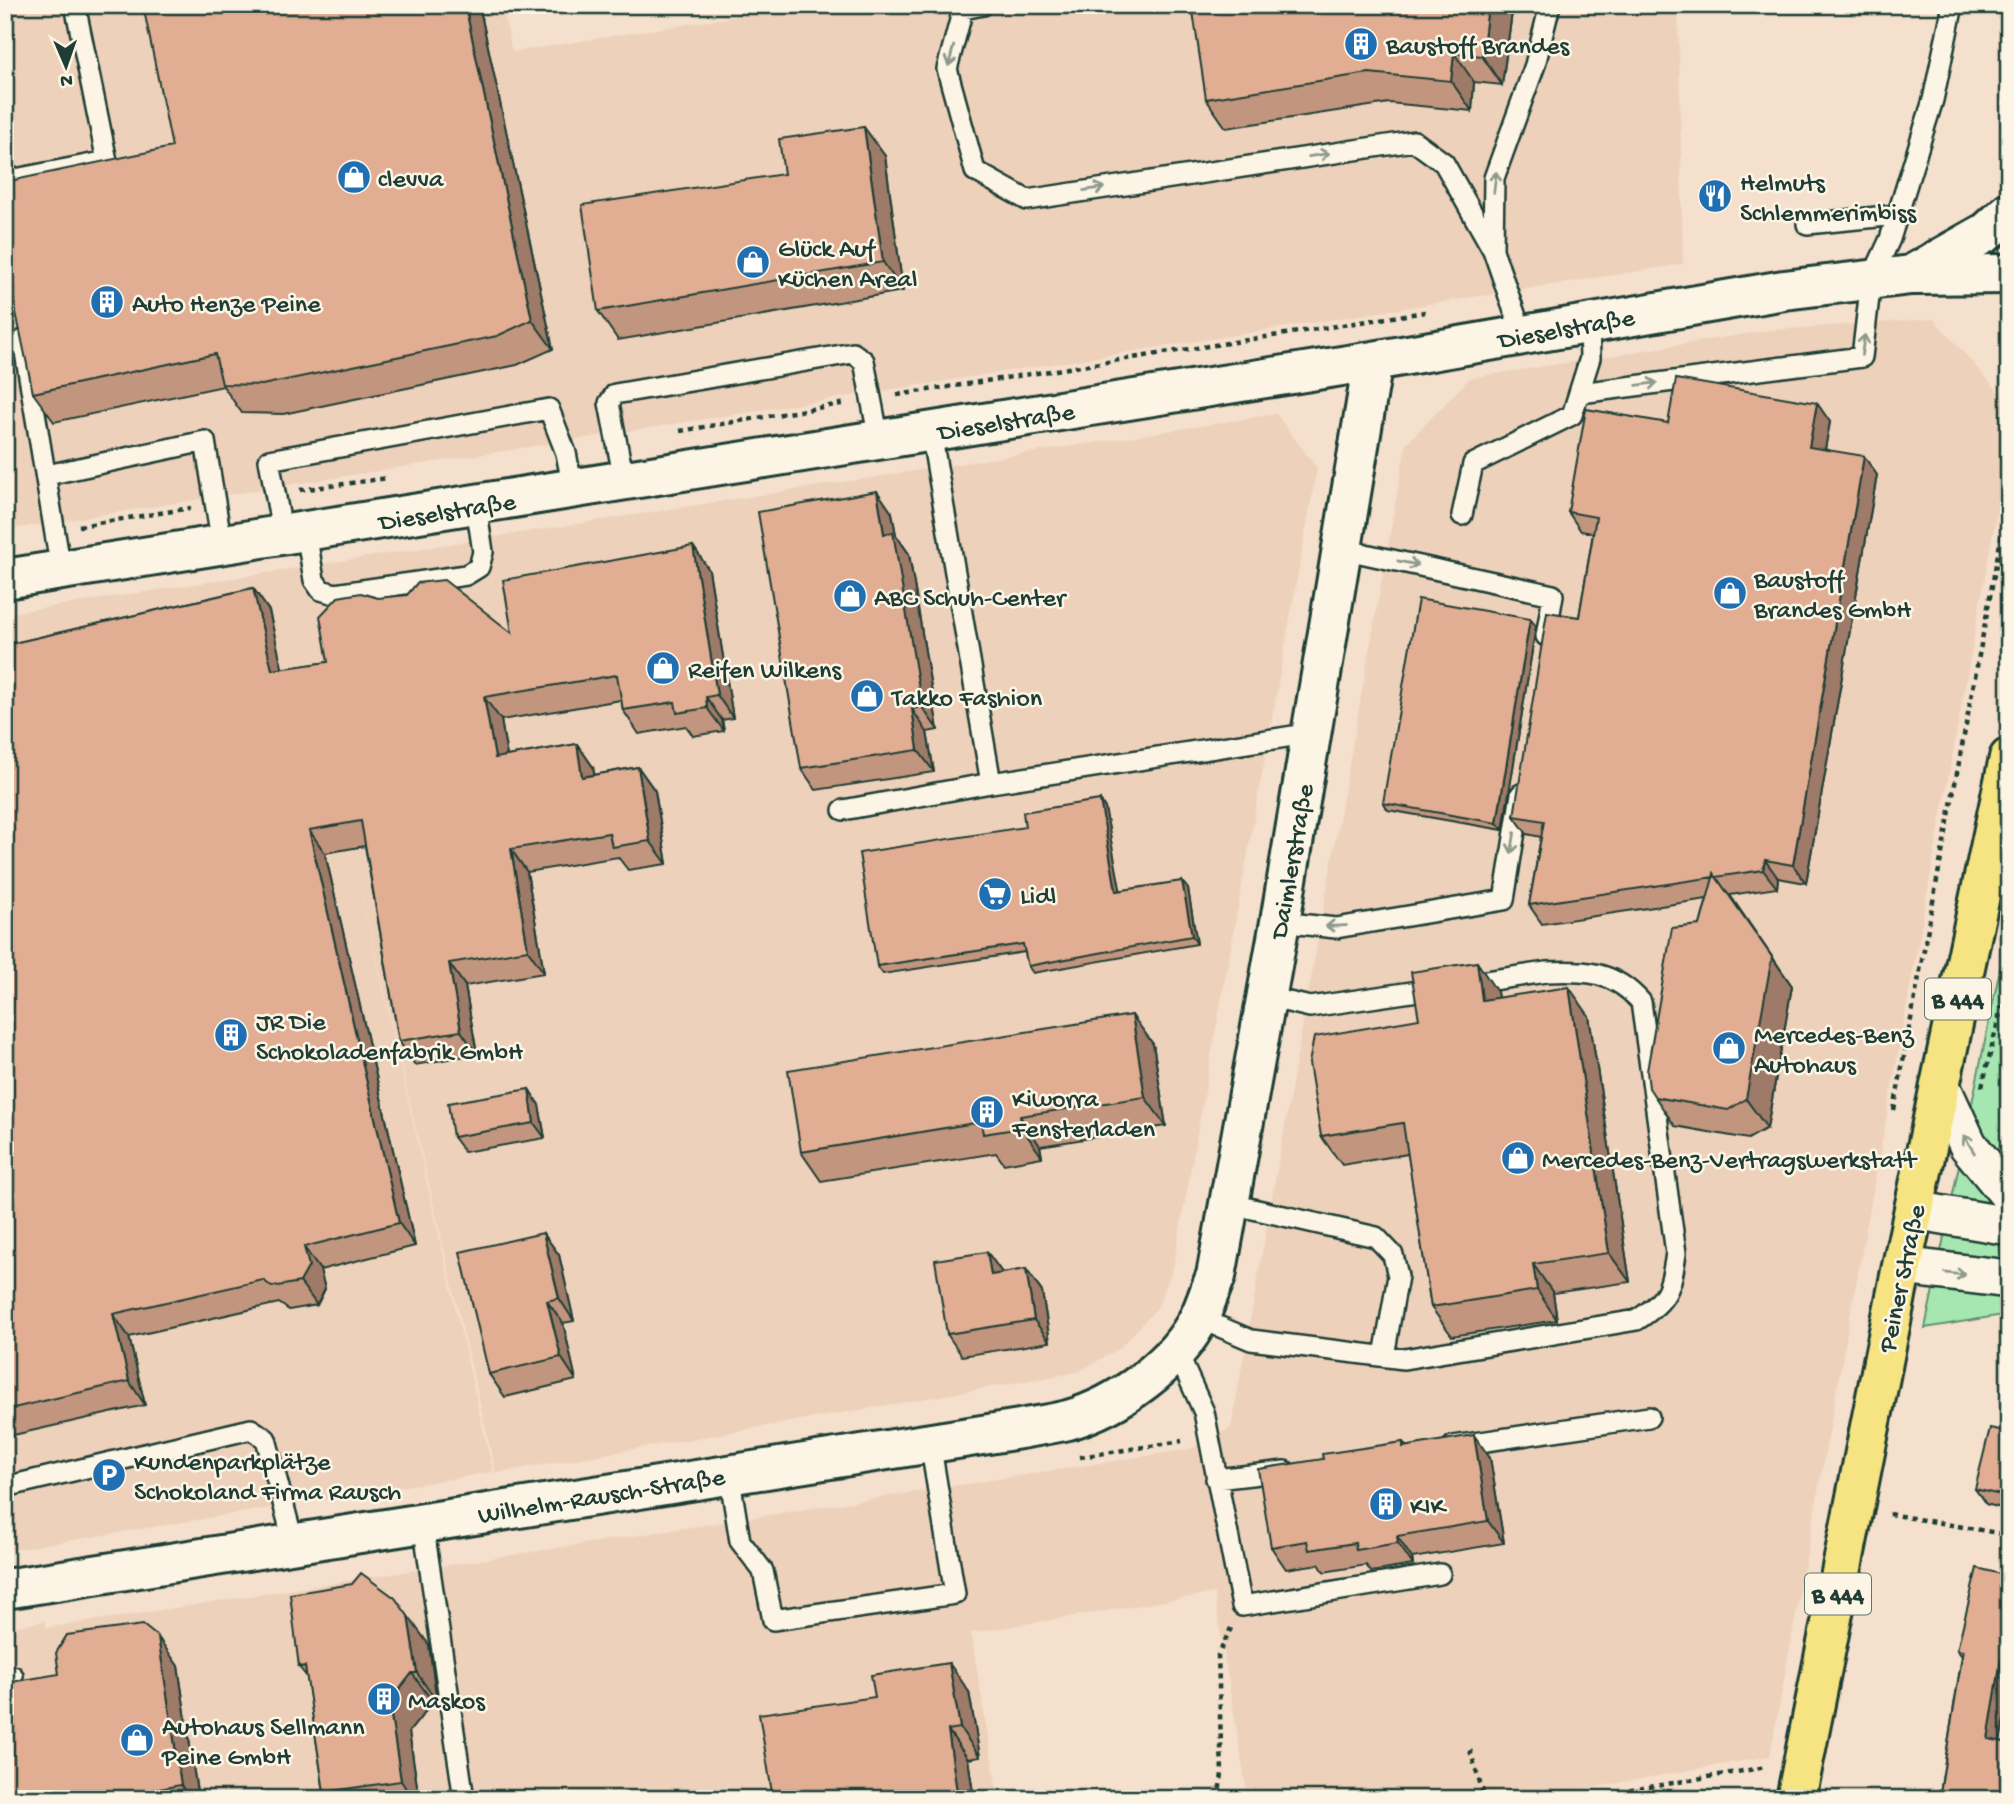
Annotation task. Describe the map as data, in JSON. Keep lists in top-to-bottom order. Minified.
{"streets":{"main road":["B 444","Peiner Straße"],"street":["Dieselstraße","Daimlerstraße","Wilhelm-Rausch-Straße"]},"crossings":[["Dieselstraße","Daimlerstraße"],["Daimlerstraße","Wilhelm-Rausch-Straße"]],"places":{"building":["Baustoff Brandes","Auto Henze Peine","JR Die Schokoladenfabrik GmbH","Kiworra Fensterladen","KIK","Maskos"],"shop":["clevva","Glück Auf Küchen Areal","Baustoff Brandes GmbH","ABC Schuh-Center","Reifen Wilkens","Takko Fashion","Mercedes-Benz Autohaus","Mercedes-Benz-Vertragswerkstatt","Autohaus Sellmann Peine GmbH"],"restaurant":["Helmuts Schlemmerimbiss"],"supermarket":["Lidl"],"parking":["Kundenparkplätze Schokoland Firma Rausch"]},"north":"bottom"}
